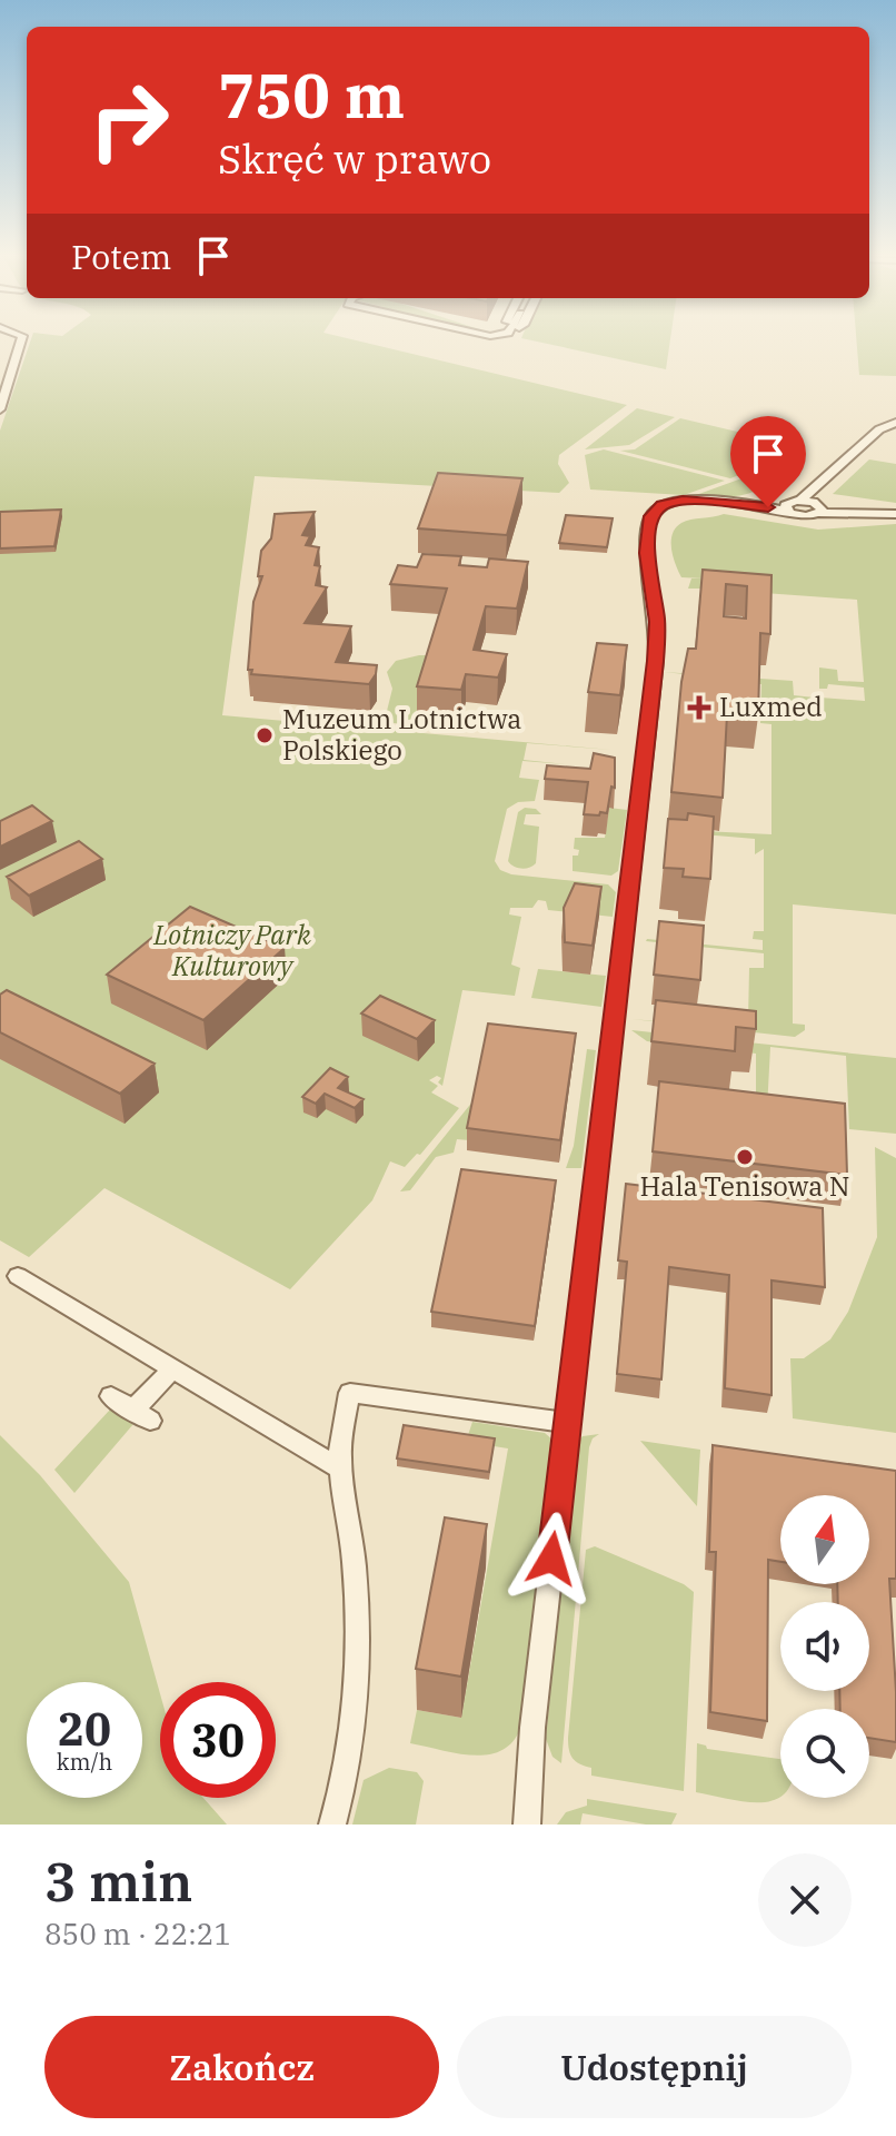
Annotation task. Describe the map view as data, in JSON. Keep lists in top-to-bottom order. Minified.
{"parks":["Lotniczy Park Kulturowy"],"places":{"health":["Luxmed"],"other":["Muzeum Lotnictwa Polskiego","Hala Tenisowa N"]},"north":"top","page":{"turn":["750 m","Skręć w prawo"],"then":"Potem","speed":"20 km/h","limit":"30","heading":["3 min","850 m · 22:21"],"buttons":["Zakończ","Udostępnij"]}}
